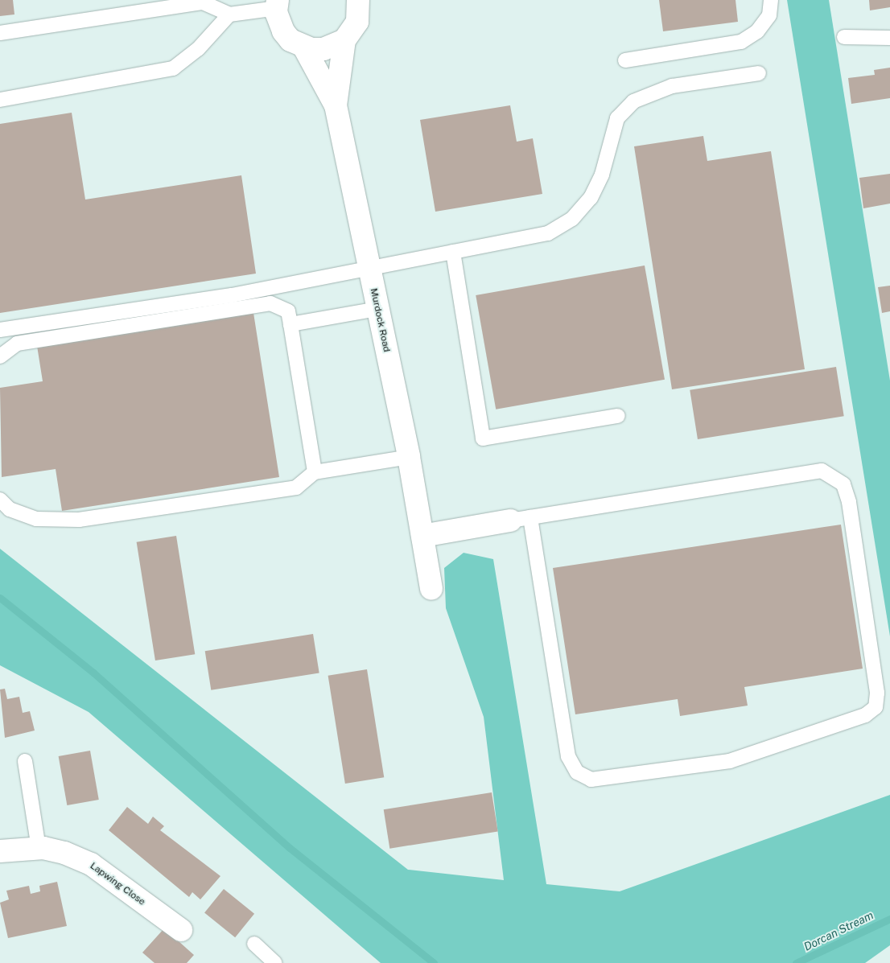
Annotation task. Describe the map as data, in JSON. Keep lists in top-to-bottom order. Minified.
{"streets":{"street":["Murdock Road","Lapwing Close"]},"water":["Dorcan Stream"]}
